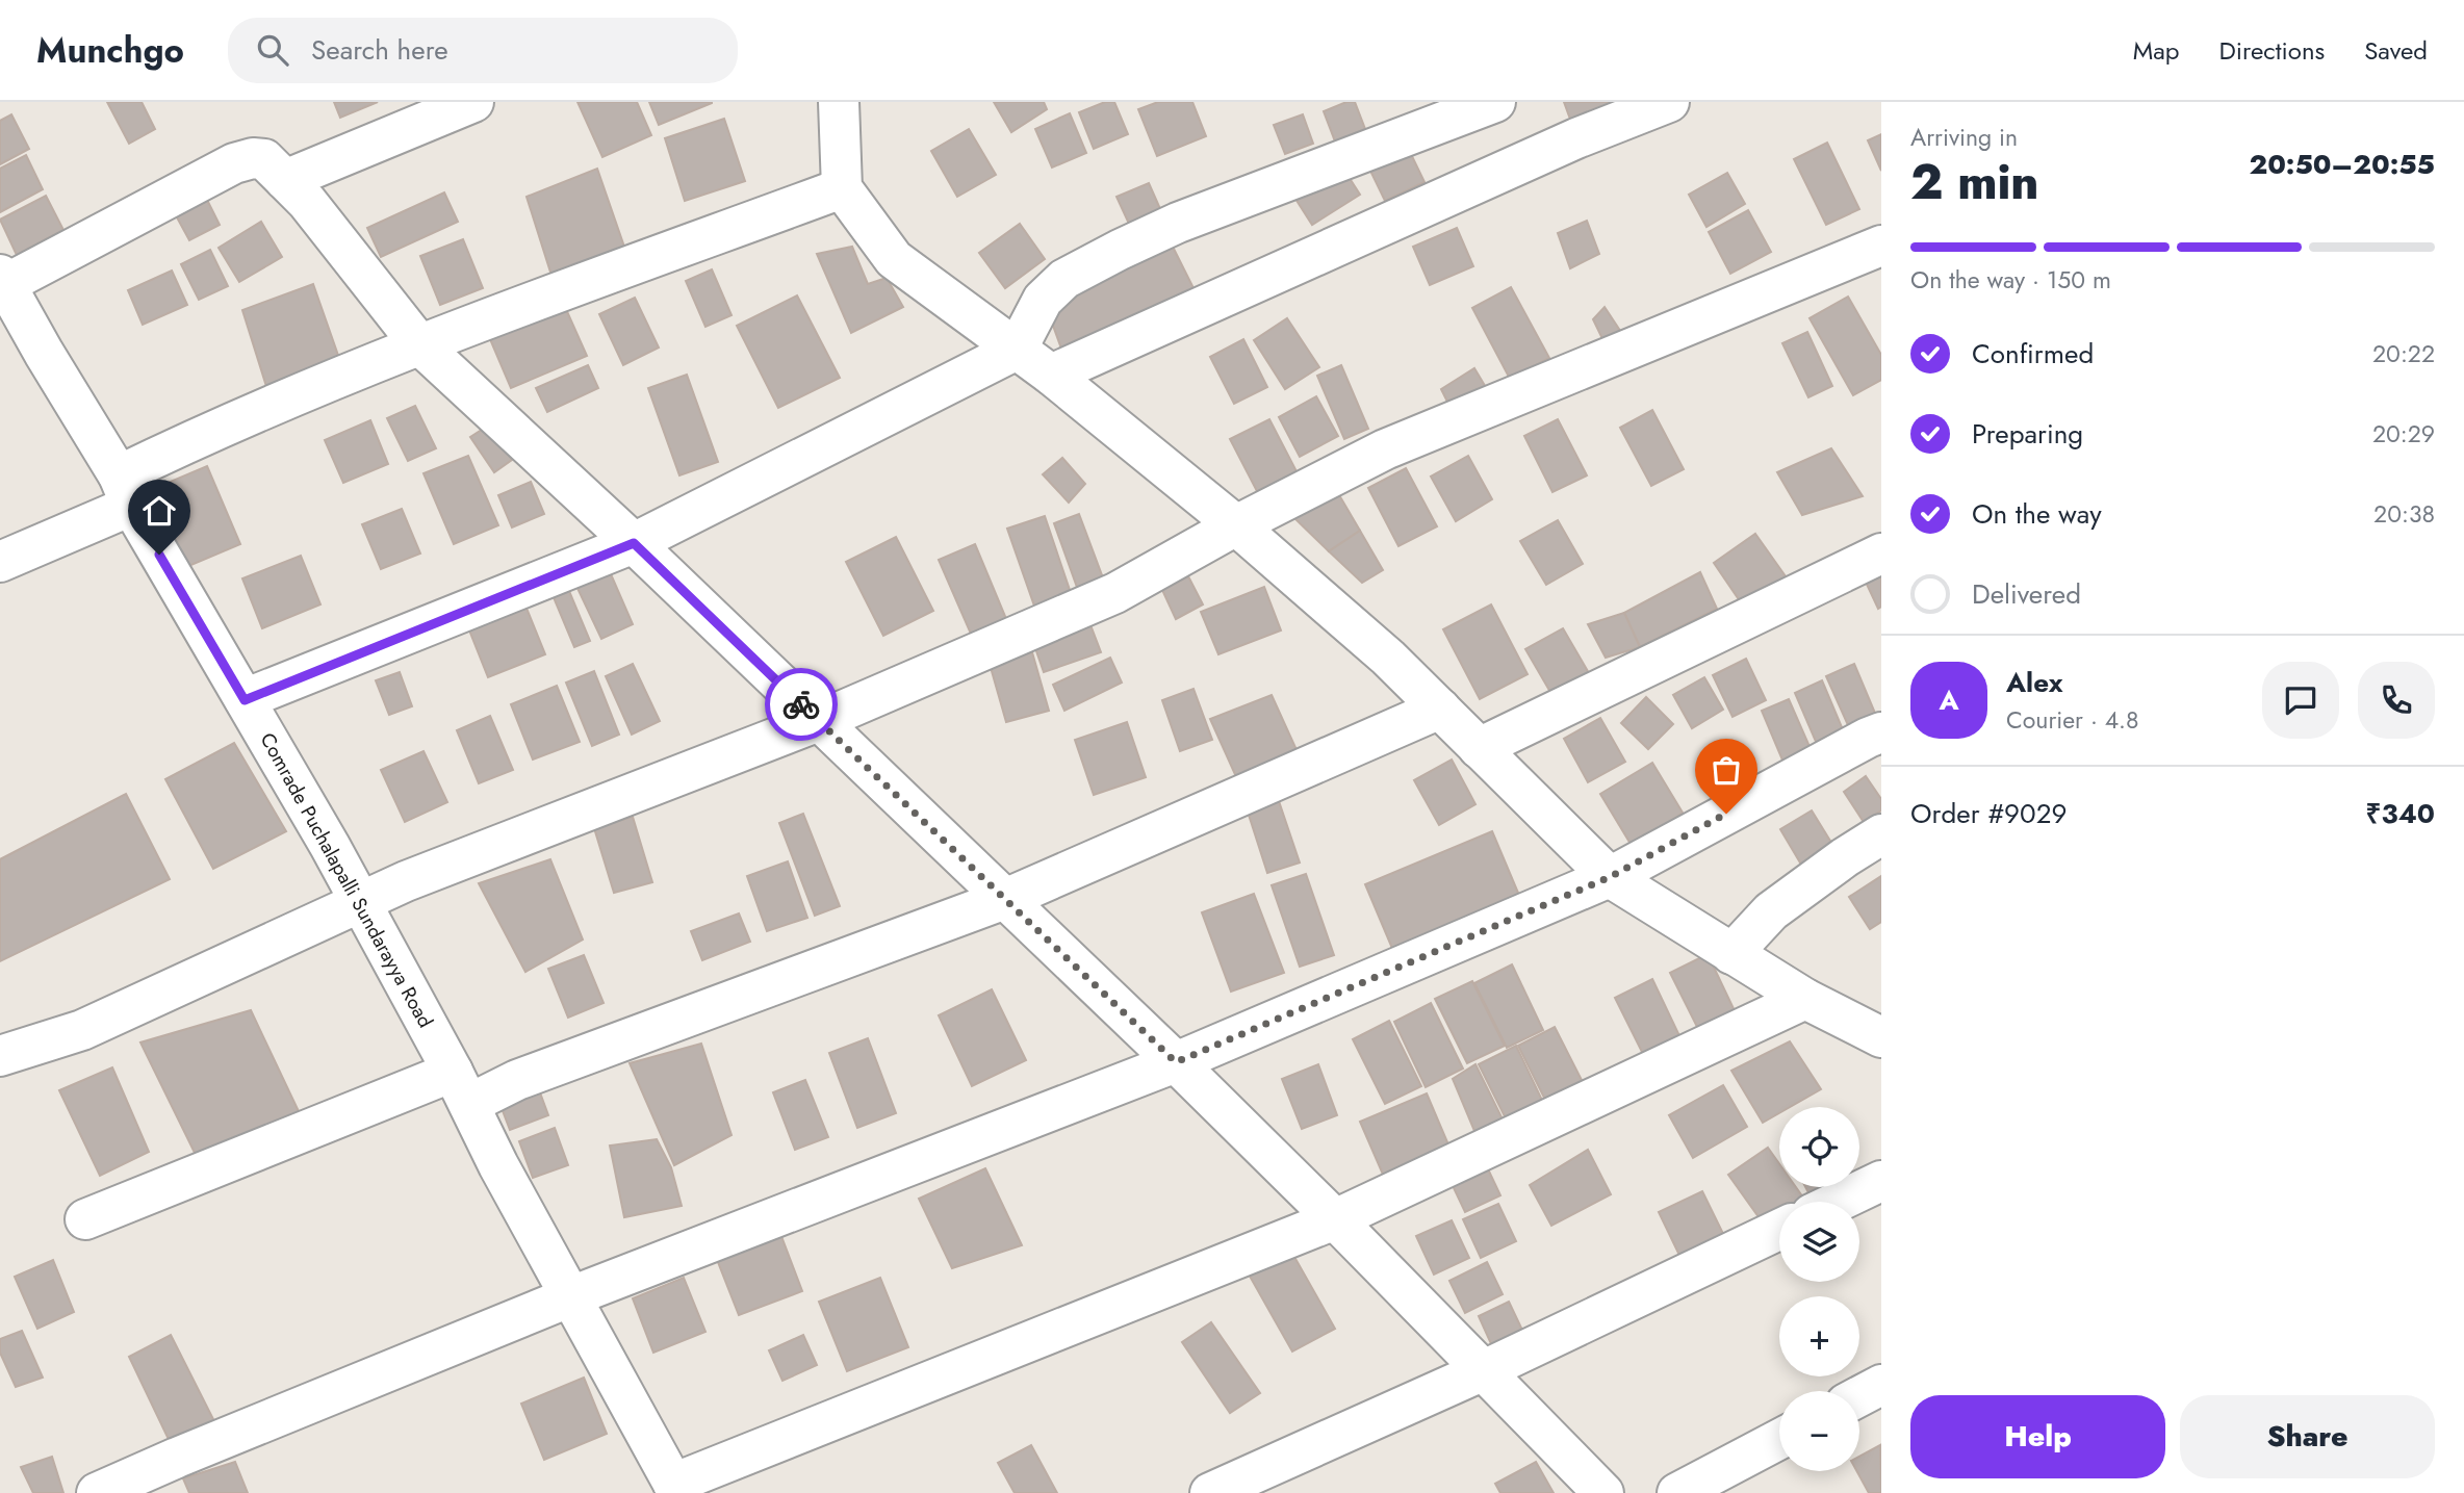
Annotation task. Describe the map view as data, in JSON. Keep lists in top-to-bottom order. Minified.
{"streets":{"street":["Comrade Puchalapalli Sundarayya Road"]},"page":{"header":"Munchgo","search":"Search here","nav":["Map","Directions","Saved"],"heading":["2 min","Arriving in","20:50–20:55"],"panel":["Alex","Courier · 4.8","Order #9029","₹340"],"bar":"On the way · 150 m","list":[["Confirmed","20:22"],["Preparing","20:29"],["On the way","20:38"],"Delivered"],"round":"A","map_buttons":["+","−"],"buttons":["Help","Share"]}}
